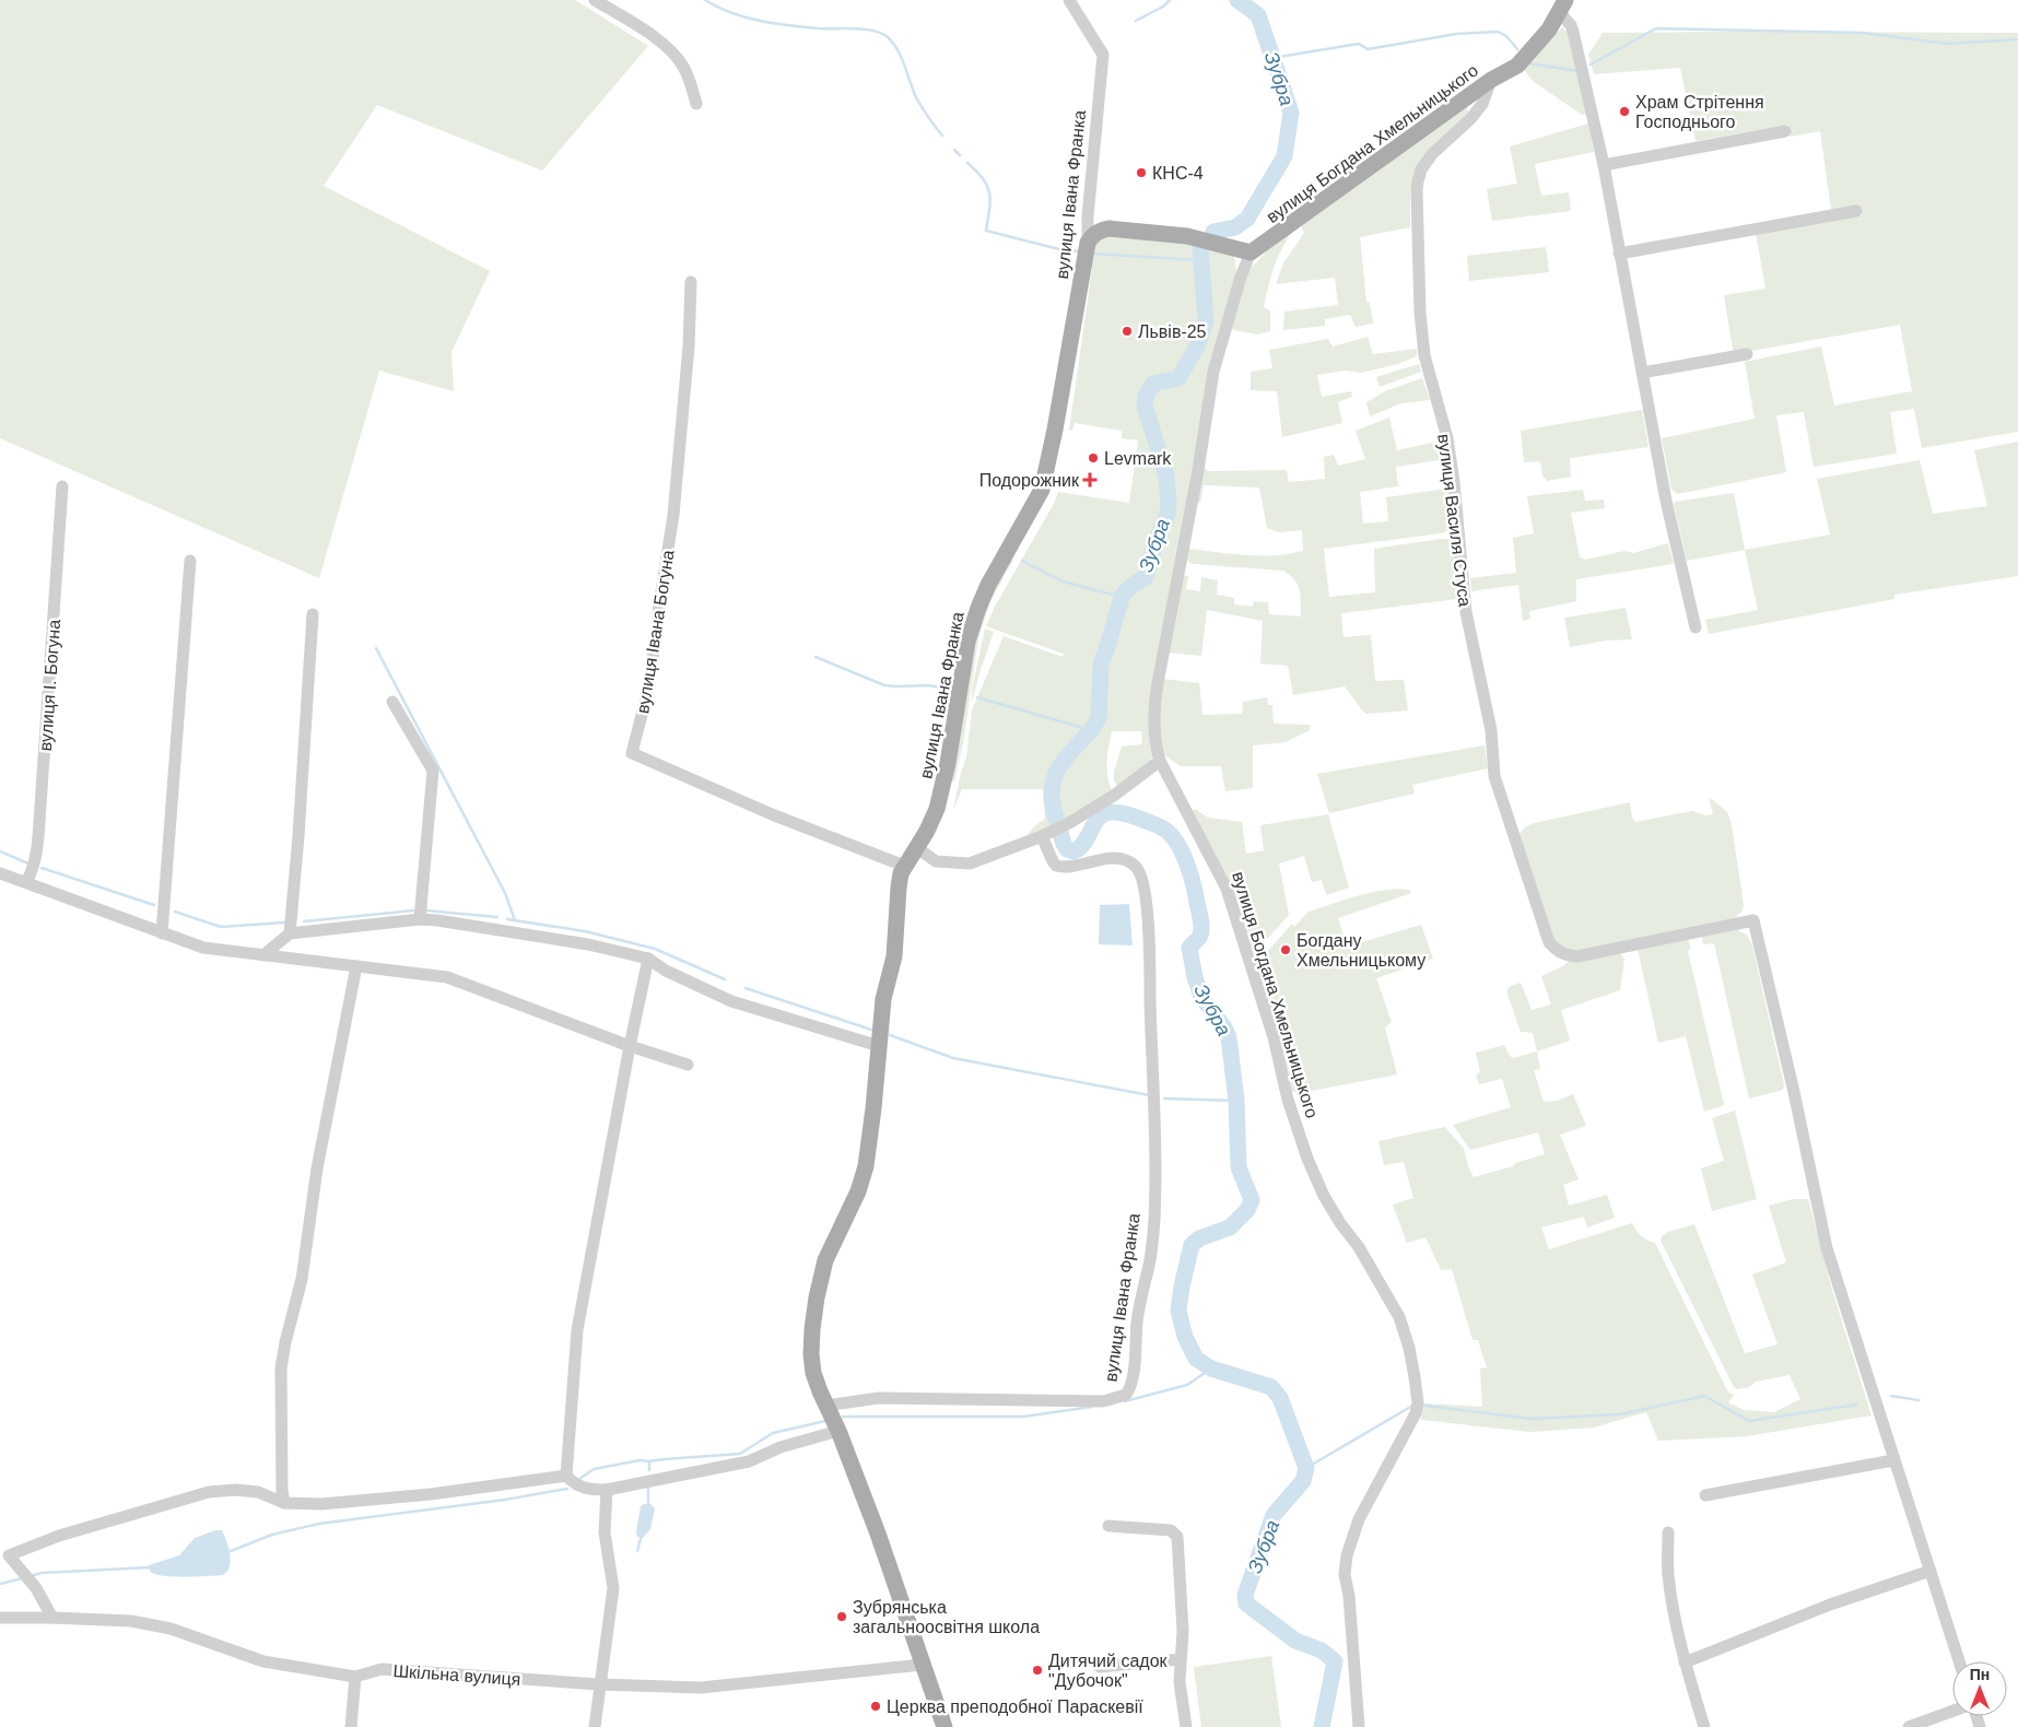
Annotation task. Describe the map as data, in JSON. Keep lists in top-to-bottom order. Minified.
{"streets":{"main road":["вулиця Богдана Хмельницького","вулиця Івана Франка"],"street":["вулиця Василя Стуса","вулиця Івана Богуна","вулиця І. Богуна","Шкільна вулиця"]},"crossings":[["вулиця Богдана Хмельницького","вулиця Василя Стуса"],["вулиця Івана Франка","вулиця Івана Богуна"],["вулиця Івана Франка","Шкільна вулиця"]],"water":["Зубра"],"places":{"other":["Храм Стрітення Господнього","КНС-4","Львів-25","Levmark","Богдану Хмельницькому","Зубрянська загальноосвітня школа","Дитячий садок \"Дубочок\"","Церква преподобної Параскевії"],"health":["Подорожник"]},"north":"top"}
